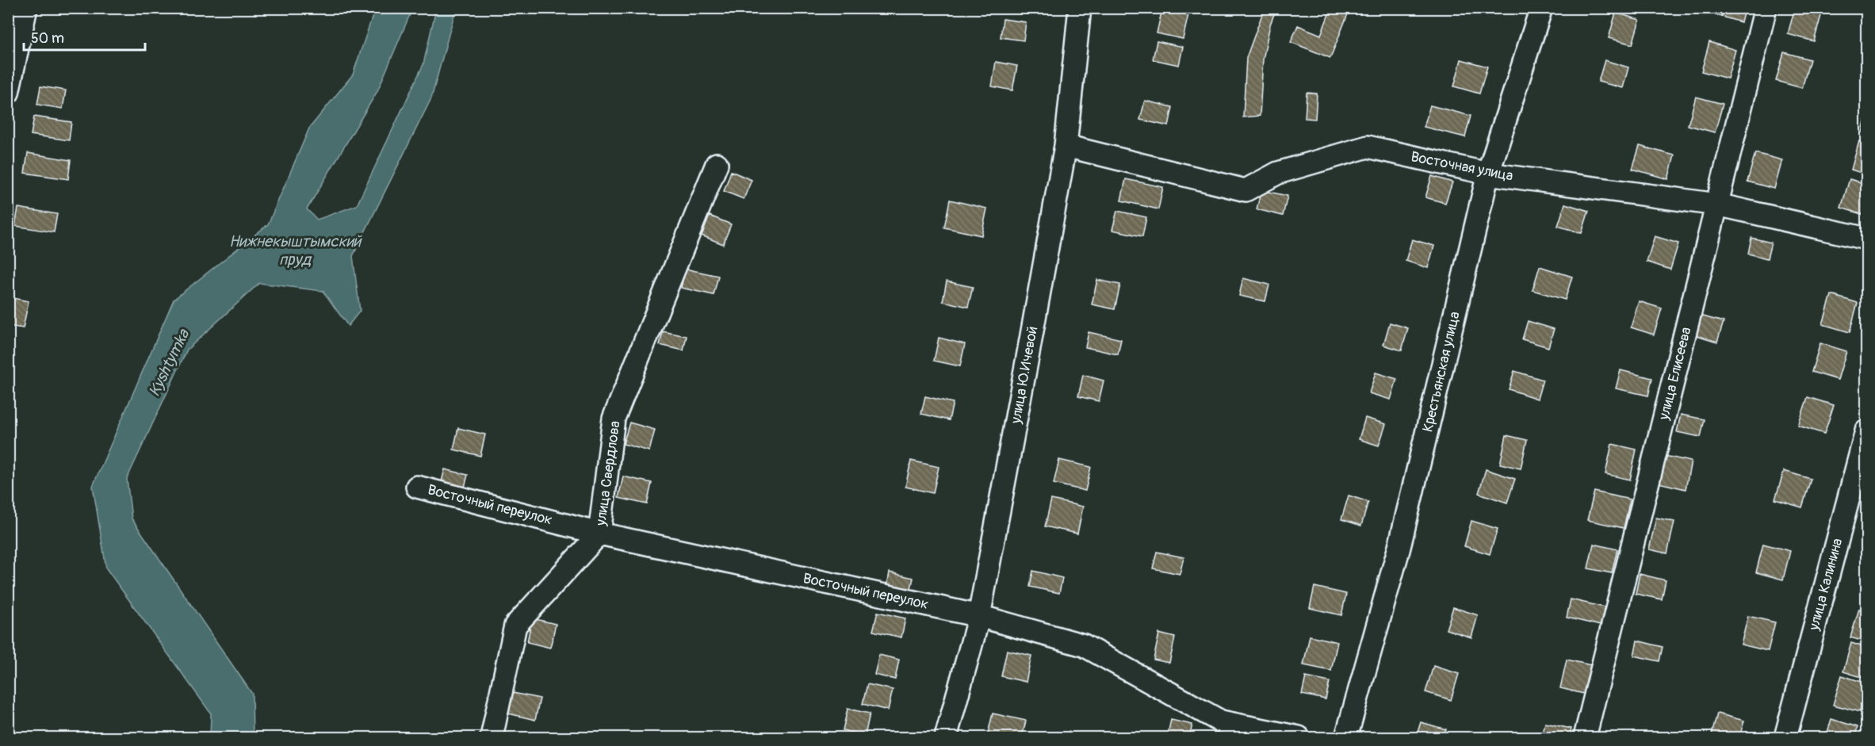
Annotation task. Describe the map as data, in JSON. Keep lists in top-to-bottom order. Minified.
{"streets":{"street":["Восточная улица","Крестьянская улица","улица Елисеева","улица Ю.Ичевой","улица Свердлова","Восточный переулок","улица Калинина"]},"crossings":[["Восточная улица","Крестьянская улица"],["Восточная улица","улица Елисеева"],["Восточная улица","улица Ю.Ичевой"],["улица Ю.Ичевой","Восточный переулок"],["улица Свердлова","Восточный переулок"]],"water":["Нижнекыштымский пруд","Kyshtymka"],"scale_bar":"50 m"}
